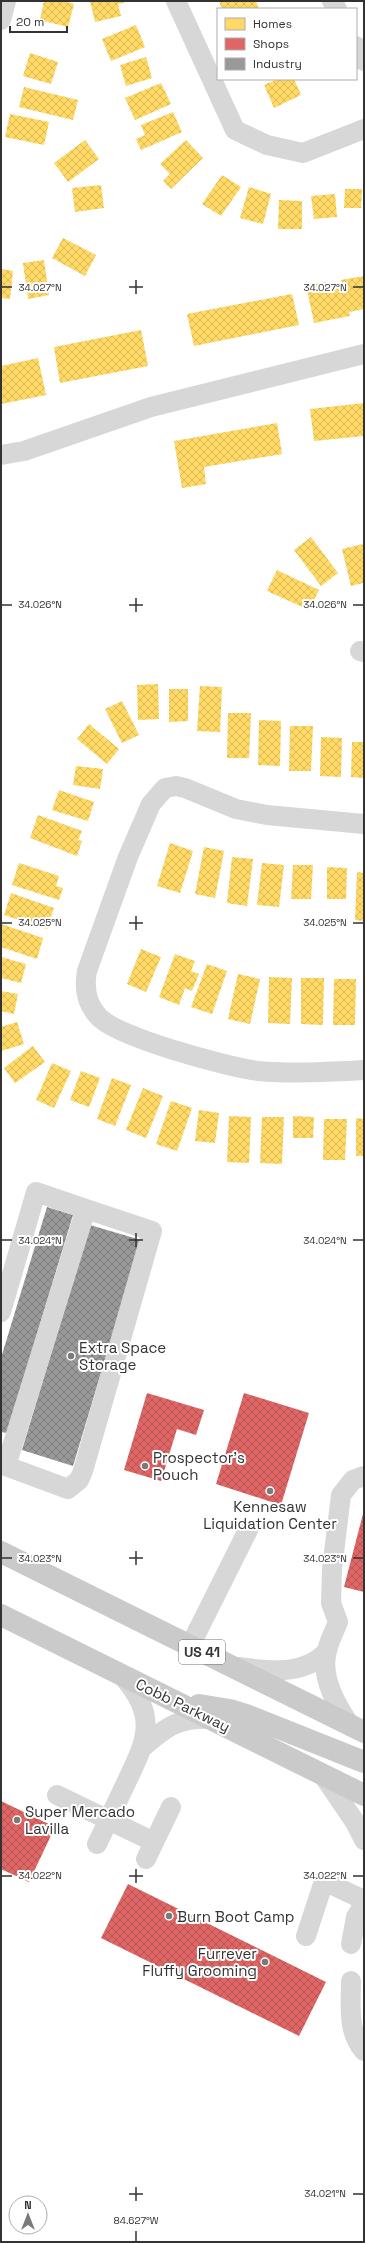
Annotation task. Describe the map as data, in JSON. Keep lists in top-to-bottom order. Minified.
{"streets":{"main road":["US 41","Cobb Parkway"]},"places":["Extra Space Storage","Prospector's Pouch","Kennesaw Liquidation Center","Super Mercado Lavilla","Burn Boot Camp","Furrever Fluffy Grooming"],"legend":["Homes","Shops","Industry"],"scale_bar":"20 m","north":"top","coordinates":["34.027°N","34.026°N","34.025°N","34.024°N","34.023°N","34.022°N","34.021°N","84.627°W"]}
